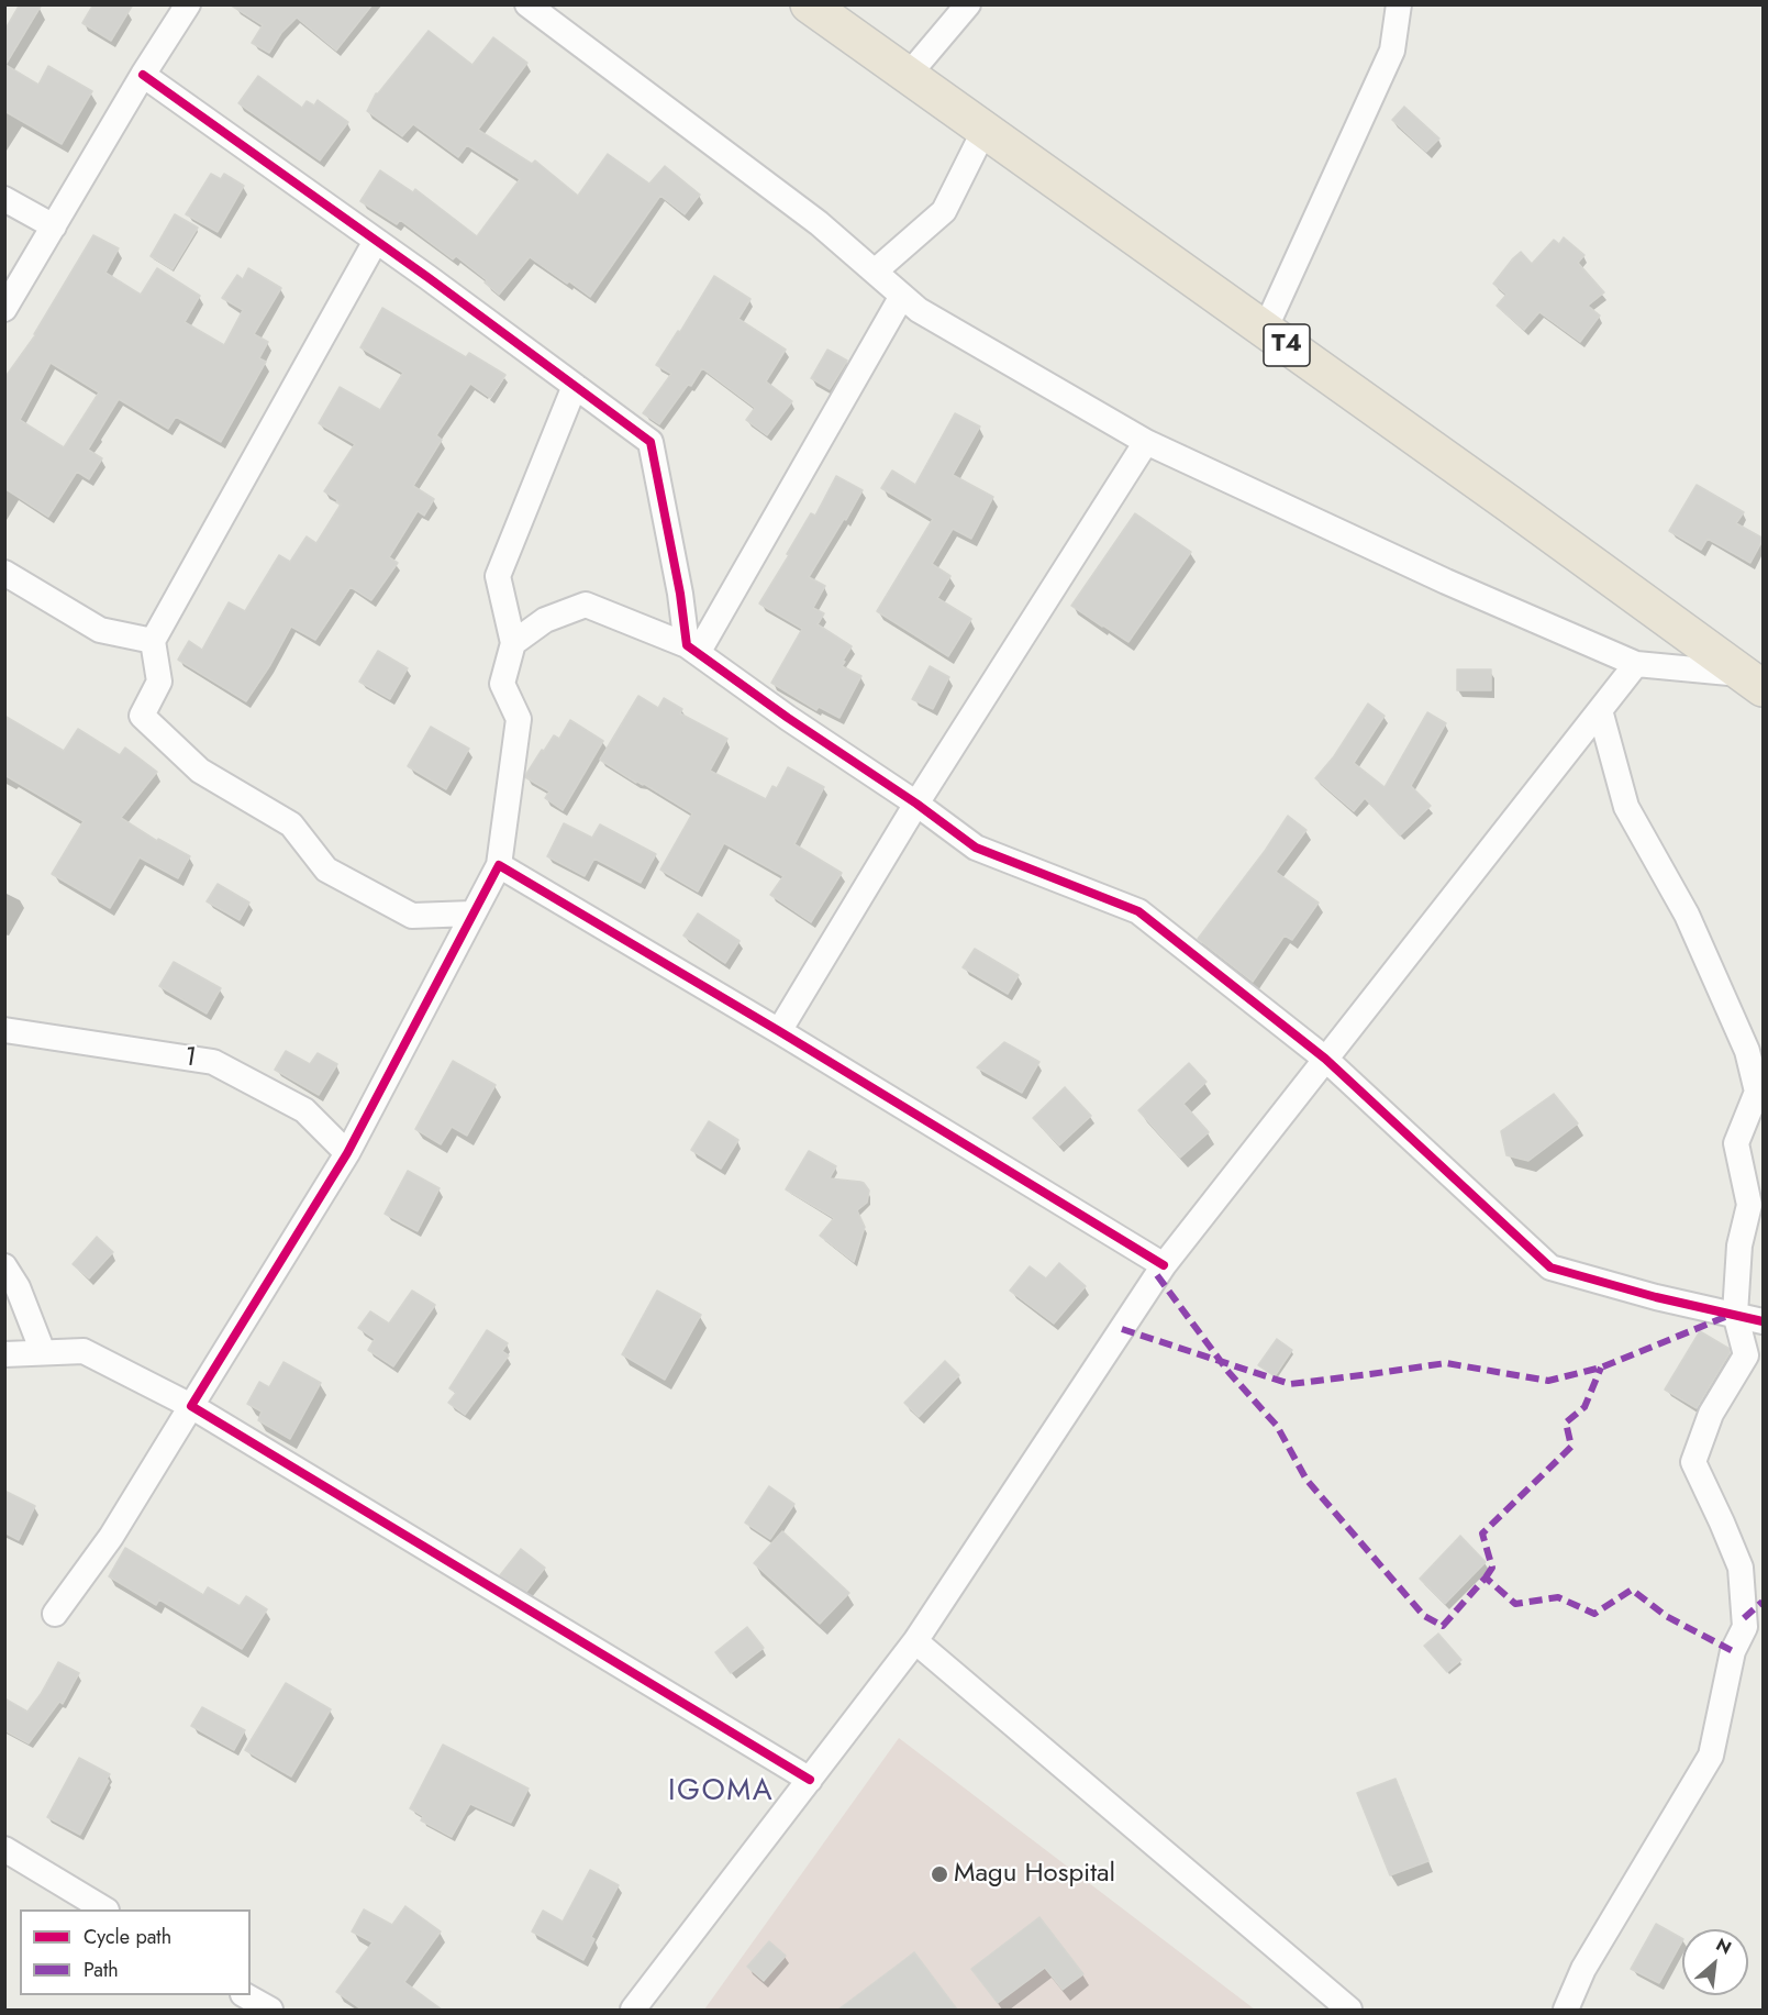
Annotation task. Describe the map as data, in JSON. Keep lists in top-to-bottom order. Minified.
{"streets":{"highway":["T4"],"street":["1"]},"districts":["IGOMA"],"places":["Magu Hospital"],"legend":["Cycle path","Path"],"north":"top right"}
